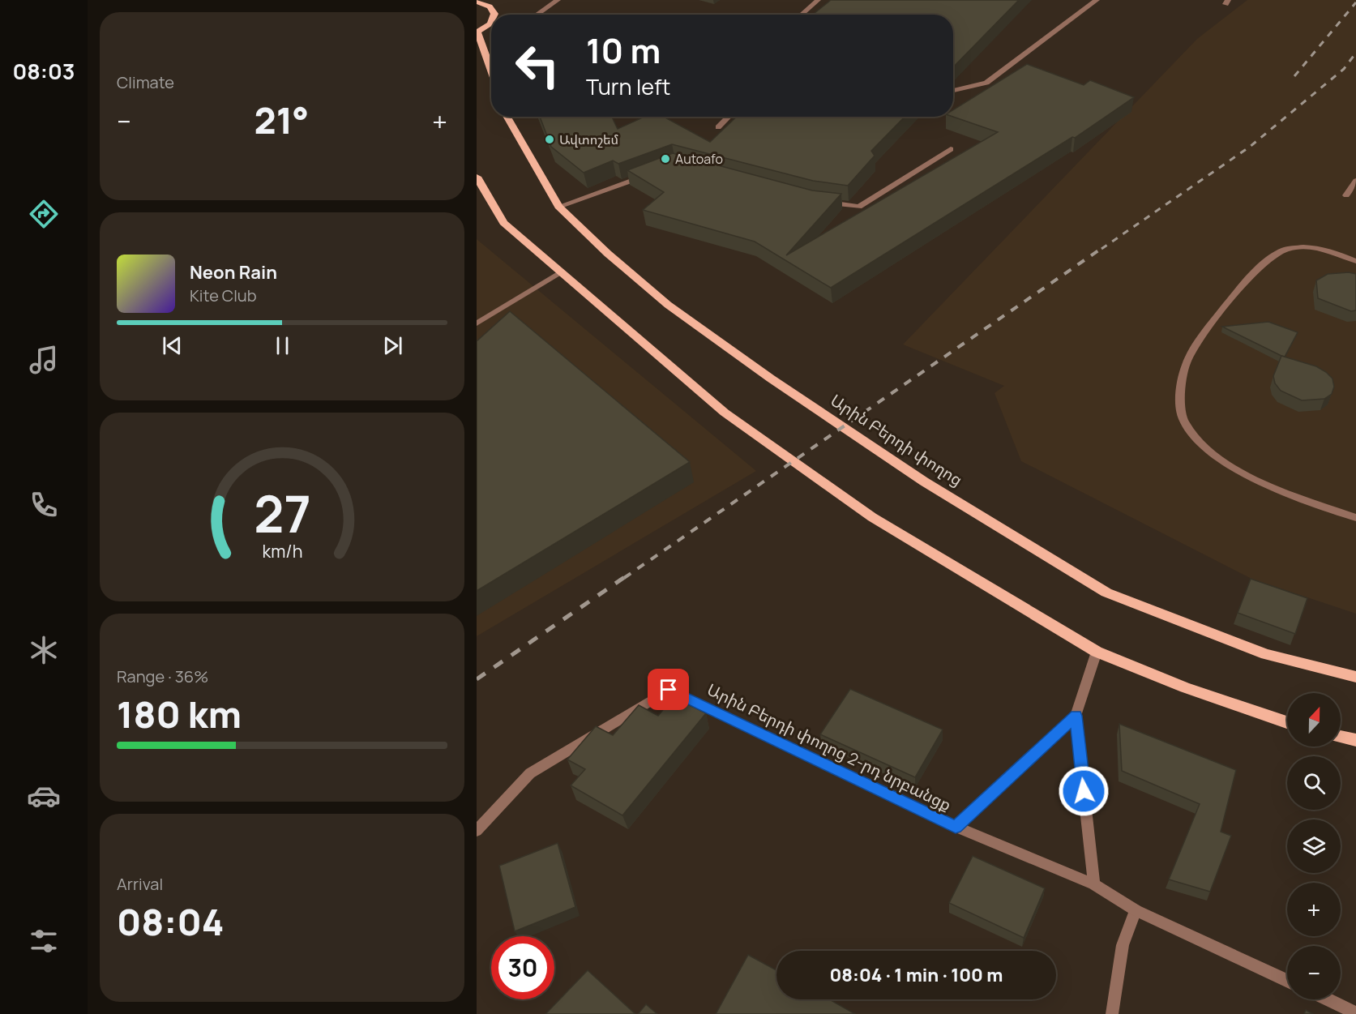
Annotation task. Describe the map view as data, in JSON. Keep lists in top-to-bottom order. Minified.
{"streets":{"main road":["Արին Բերդի փողոց"],"street":["Արին Բերդի փողոց 2-րդ նրբանցք"]},"places":["Ավտոշեմ","Autoafo"],"north":"top","page":{"tabs":"08:03","tile":["Climate",["Range · 36%","180 km"],["Arrival","08:04"]],"turn":["10 m","Turn left"],"heat":["−","21°","+"],"song":["Neon Rain","Kite Club"],"map_buttons":["+","−"],"limit":"30","trip":"08:04 · 1 min · 100 m","gauge":["27","km/h"]}}
